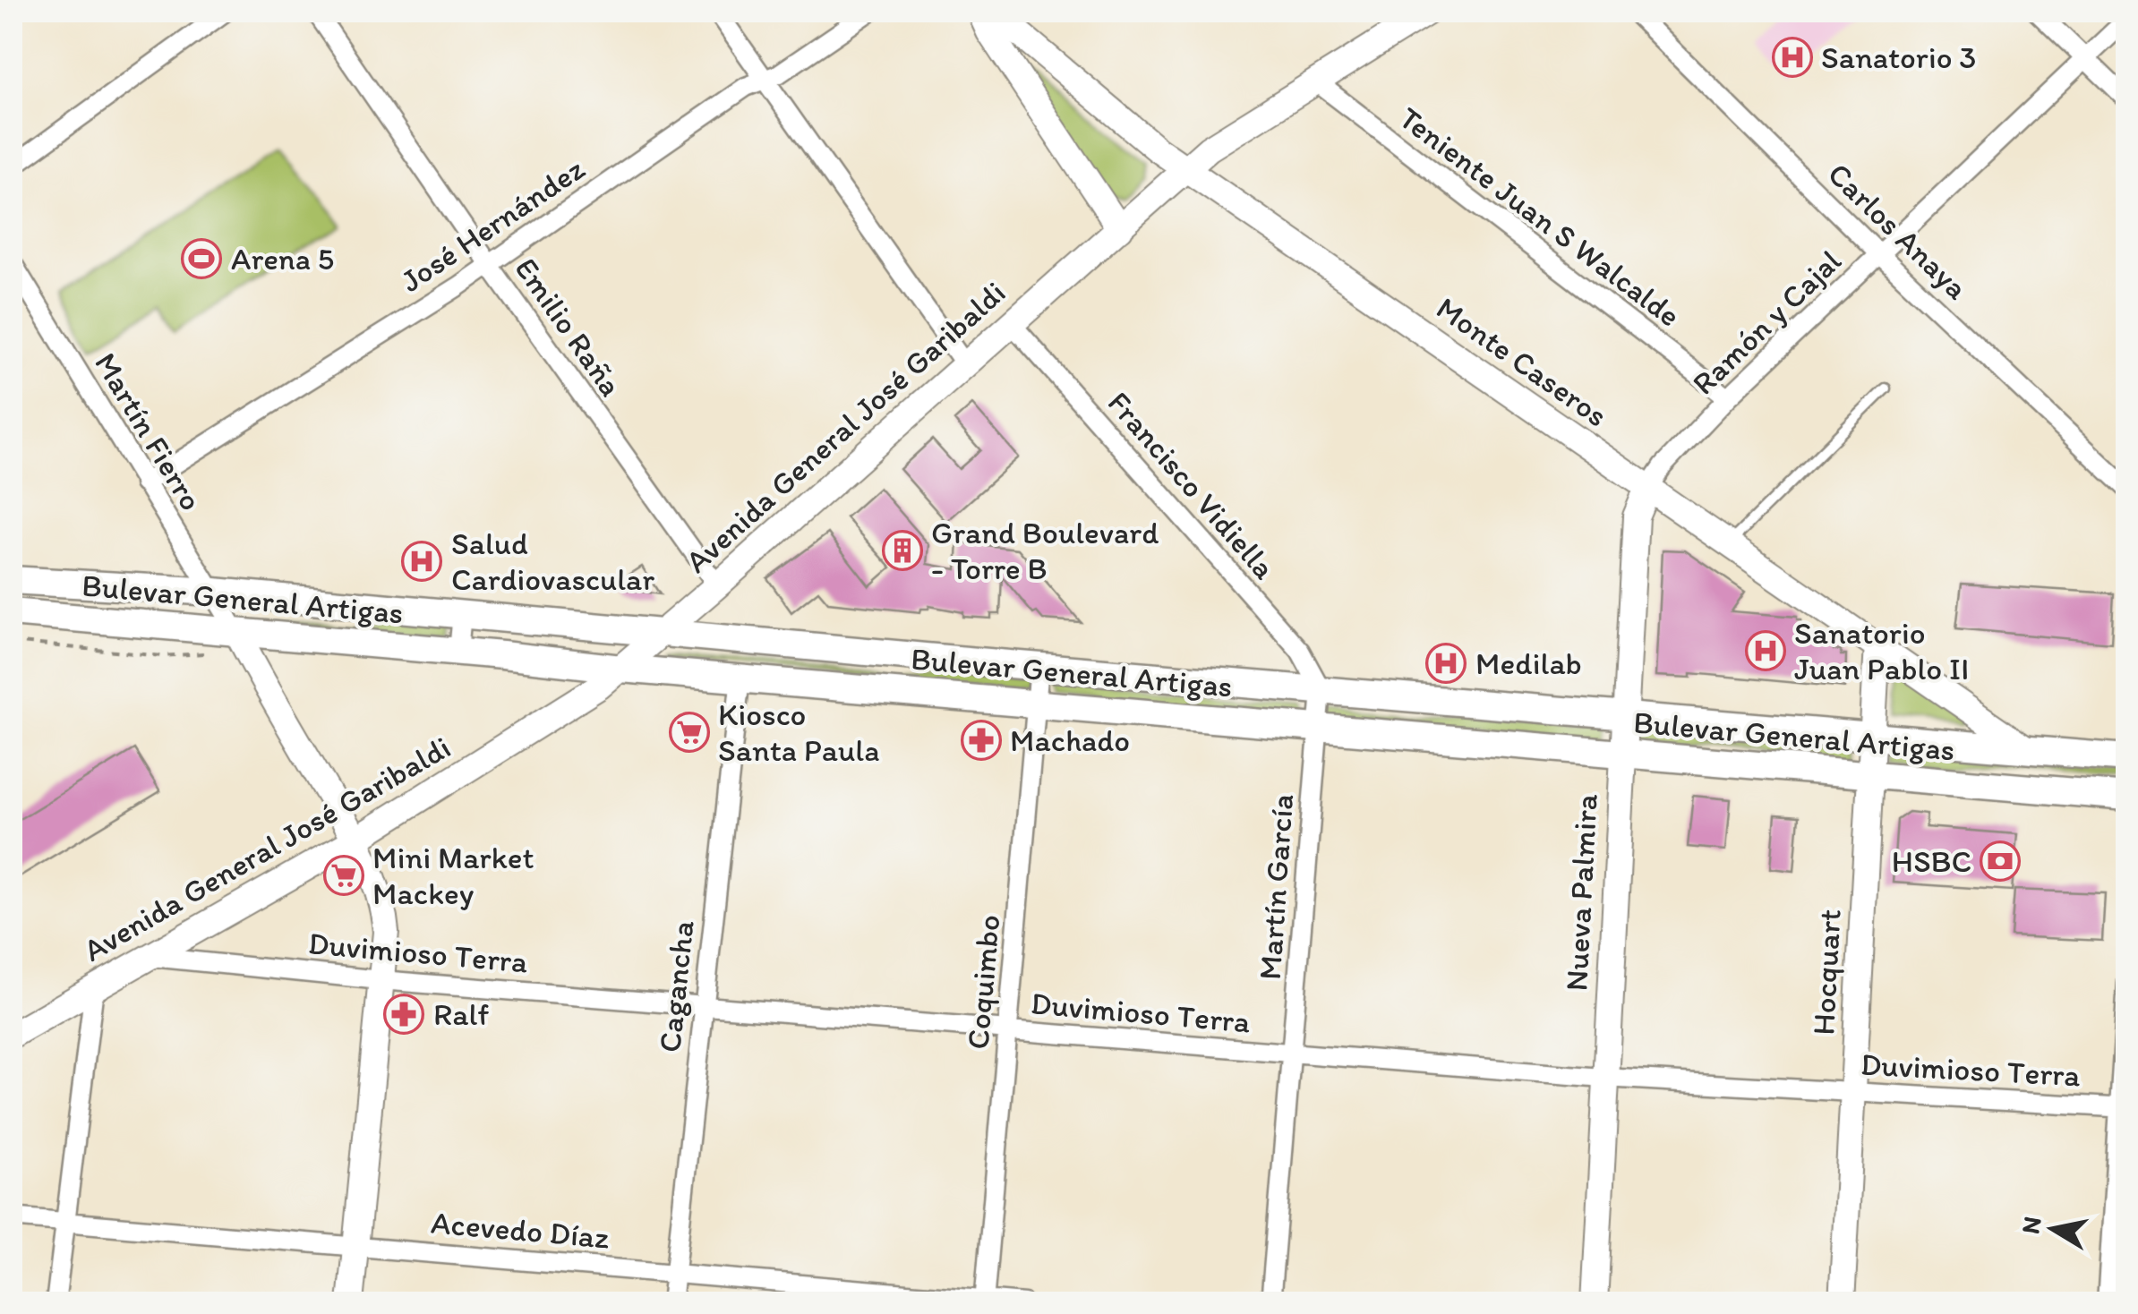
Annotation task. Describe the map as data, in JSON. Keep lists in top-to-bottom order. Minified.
{"streets":{"main road":["Bulevar General Artigas"],"street":["Teniente Juan S Walcalde","José Hernández","Carlos Anaya","Ramón y Cajal","Emilio Raña","Monte Caseros","Avenida General José Garibaldi","Martín Fierro","Francisco Vidiella","Martín García","Nueva Palmira","Duvimioso Terra","Hocquart","Coquimbo","Cagancha","Acevedo Díaz"]},"crossings":[["Teniente Juan S Walcalde","Ramón y Cajal"],["Teniente Juan S Walcalde","Avenida General José Garibaldi"],["José Hernández","Emilio Raña"],["José Hernández","Martín Fierro"],["Carlos Anaya","Ramón y Cajal"],["Ramón y Cajal","Monte Caseros"],["Ramón y Cajal","Nueva Palmira"],["Emilio Raña","Avenida General José Garibaldi"],["Monte Caseros","Avenida General José Garibaldi"],["Monte Caseros","Bulevar General Artigas"],["Monte Caseros","Nueva Palmira"],["Monte Caseros","Hocquart"],["Avenida General José Garibaldi","Francisco Vidiella"],["Avenida General José Garibaldi","Bulevar General Artigas"],["Avenida General José Garibaldi","Duvimioso Terra"],["Martín Fierro","Bulevar General Artigas"],["Francisco Vidiella","Bulevar General Artigas"],["Francisco Vidiella","Martín García"],["Bulevar General Artigas","Martín García"],["Bulevar General Artigas","Nueva Palmira"],["Bulevar General Artigas","Hocquart"],["Bulevar General Artigas","Coquimbo"],["Bulevar General Artigas","Cagancha"],["Martín García","Duvimioso Terra"],["Nueva Palmira","Duvimioso Terra"],["Duvimioso Terra","Hocquart"],["Duvimioso Terra","Coquimbo"],["Duvimioso Terra","Cagancha"],["Coquimbo","Acevedo Díaz"],["Cagancha","Acevedo Díaz"]],"places":{"hospital":["Sanatorio 3","Salud Cardiovascular","Sanatorio Juan Pablo II","Medilab"],"sports":["Arena 5"],"building":["Grand Boulevard - Torre B"],"supermarket":["Kiosco Santa Paula","Mini Market Mackey"],"pharmacy":["Machado","Ralf"],"bank":["HSBC"]},"north":"left"}
